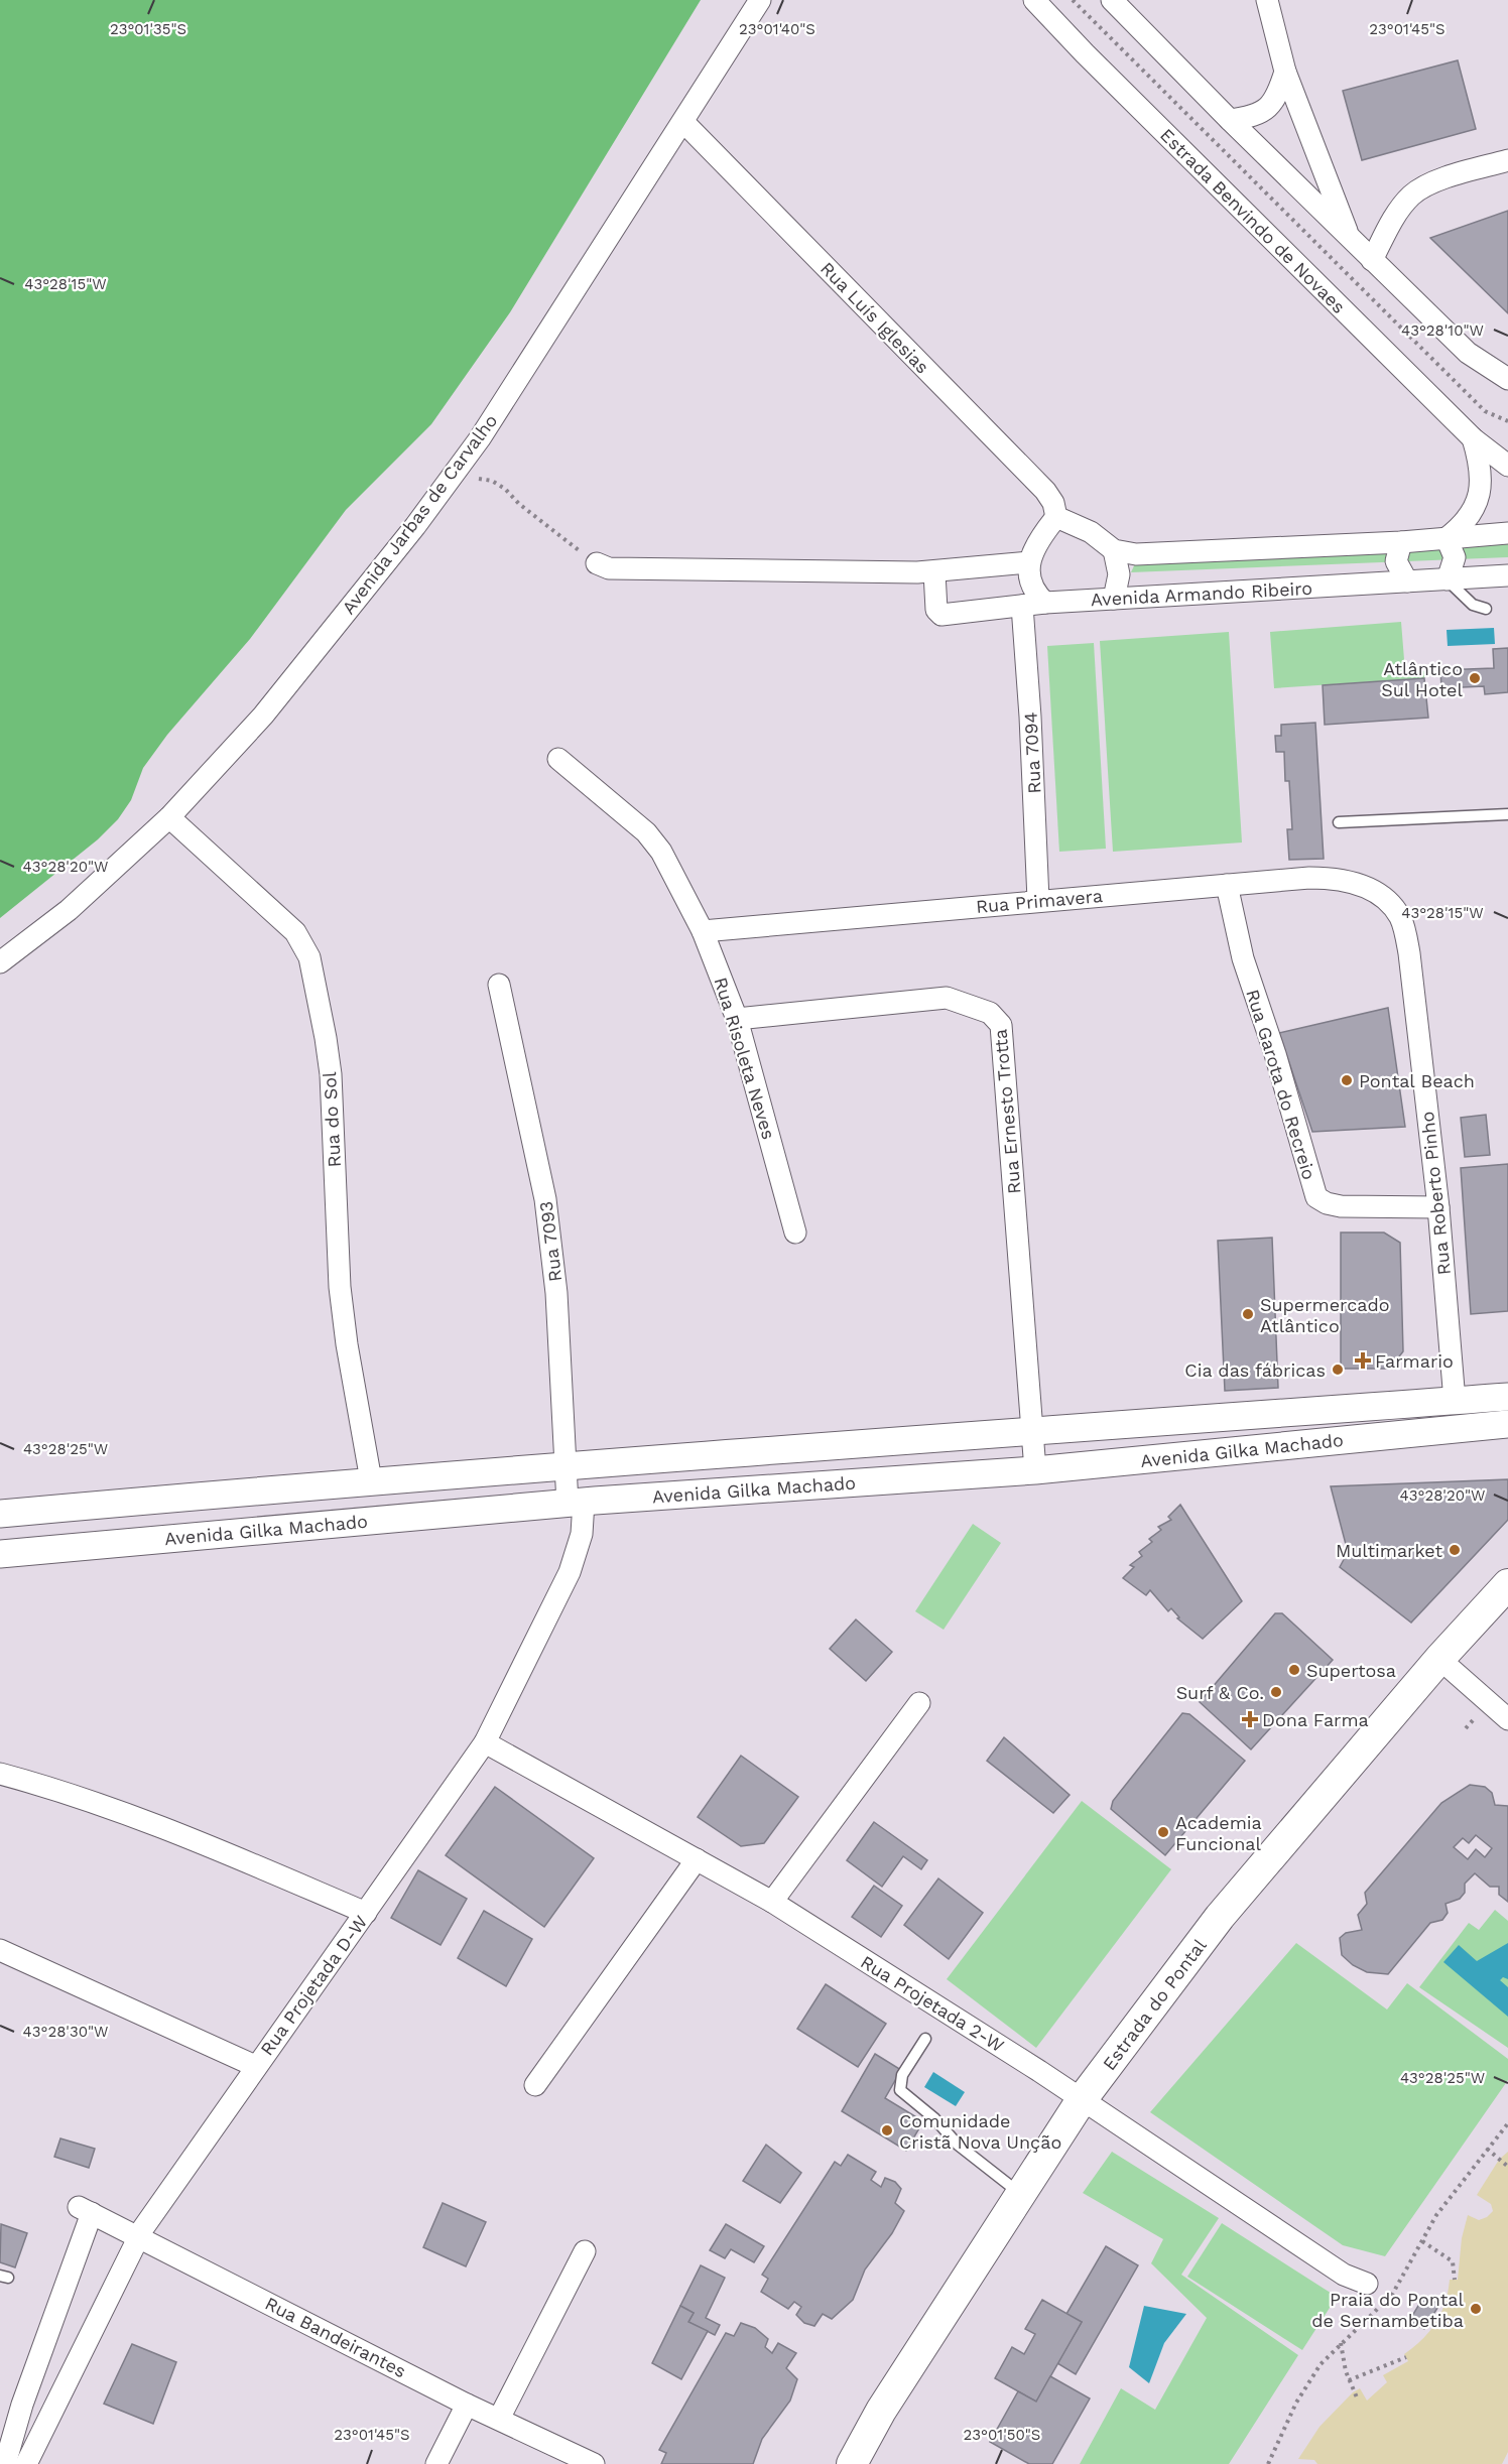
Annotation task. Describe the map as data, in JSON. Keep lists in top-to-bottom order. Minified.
{"streets":{"main road":["Estrada do Pontal"],"street":["Estrada Benvindo de Novaes","Rua Luís Iglesias","Avenida Jarbas de Carvalho","Avenida Armando Ribeiro","Rua 7094","Rua Primavera","Rua Risoleta Neves","Rua Garota do Recreio","Rua Ernesto Trotta","Rua do Sol","Rua Roberto Pinho","Rua 7093","Avenida Gilka Machado","Rua Projetada D-W","Rua Projetada 2-W","Rua Bandeirantes"]},"crossings":[["Rua Luís Iglesias","Avenida Jarbas de Carvalho"],["Rua Luís Iglesias","Avenida Armando Ribeiro"],["Avenida Jarbas de Carvalho","Rua do Sol"],["Avenida Armando Ribeiro","Rua 7094"],["Rua 7094","Rua Primavera"],["Rua Primavera","Rua Risoleta Neves"],["Rua Primavera","Rua Garota do Recreio"],["Rua Primavera","Rua Roberto Pinho"],["Rua Risoleta Neves","Rua Ernesto Trotta"],["Rua Garota do Recreio","Rua Roberto Pinho"],["Rua Ernesto Trotta","Avenida Gilka Machado"],["Rua do Sol","Avenida Gilka Machado"],["Rua Roberto Pinho","Avenida Gilka Machado"],["Rua 7093","Avenida Gilka Machado"],["Rua 7093","Rua Projetada D-W"],["Avenida Gilka Machado","Rua Projetada D-W"],["Rua Projetada D-W","Rua Projetada 2-W"],["Rua Projetada D-W","Rua Bandeirantes"],["Rua Projetada 2-W","Estrada do Pontal"]],"places":{"other":["Atlântico Sul Hotel","Pontal Beach","Supermercado Atlântico","Cia das fábricas","Multimarket","Supertosa","Surf & Co.","Academia Funcional","Comunidade Cristã Nova Unção","Praia do Pontal de Sernambetiba"],"health":["Farmario","Dona Farma"]},"coordinates":["23°01'40\"S","23°01'35\"S","23°01'45\"S","43°28'15\"W","43°28'10\"W","43°28'20\"W","43°28'25\"W","43°28'30\"W","23°01'50\"S"]}
